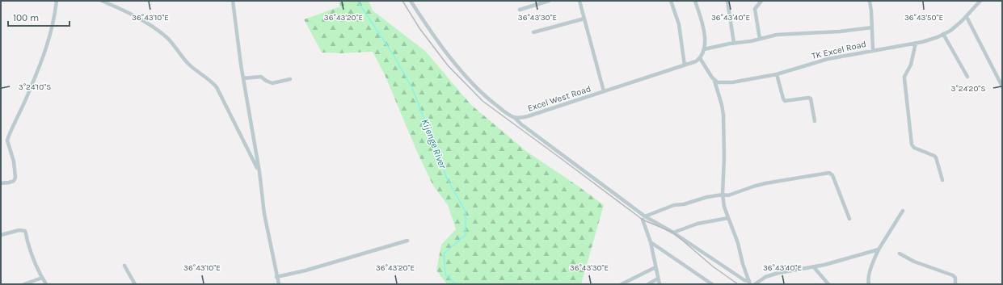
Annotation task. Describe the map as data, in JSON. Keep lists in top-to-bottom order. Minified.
{"streets":{"street":["TK Excel Road","Excel West Road"]},"water":["Kijenge River"],"scale_bar":"100 m","coordinates":["36°43'10\"E","36°43'20\"E","36°43'30\"E","36°43'40\"E","36°43'50\"E","3°24'10\"S","3°24'20\"S"]}
